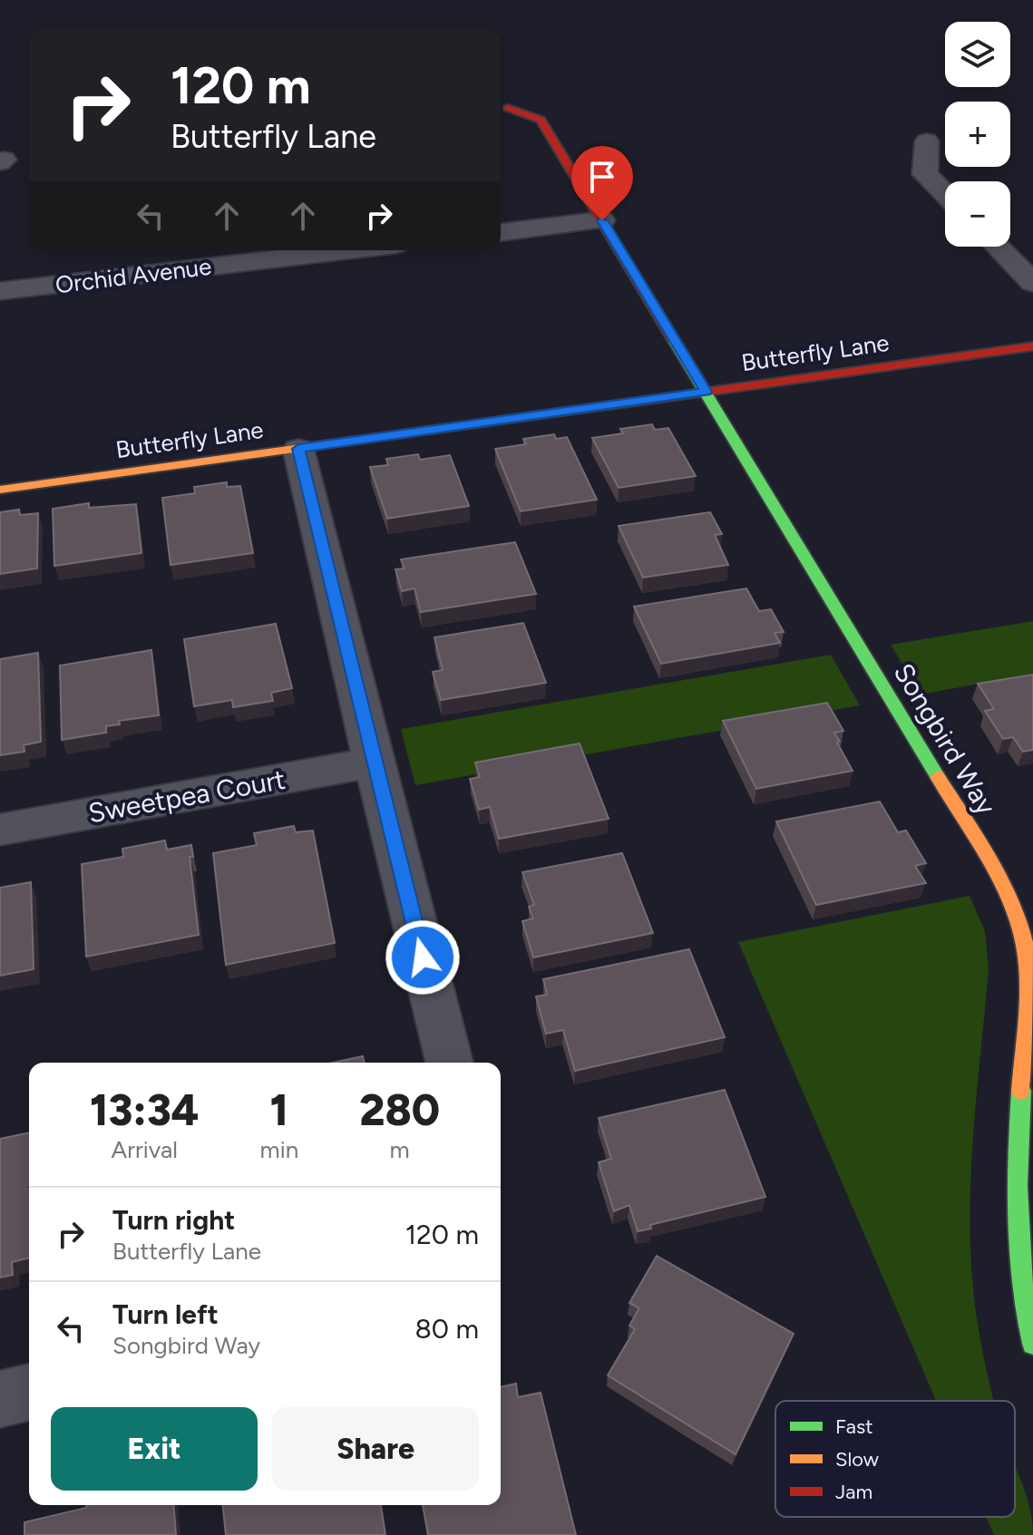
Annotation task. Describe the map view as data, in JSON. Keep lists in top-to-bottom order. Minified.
{"streets":{"street":["Orchid Avenue","Butterfly Lane","Songbird Way","Sweetpea Court"]},"crossings":[["Butterfly Lane","Songbird Way"]],"legend":["Fast","Slow","Jam"],"page":{"map_buttons":["+","−"],"turn":["120 m","Butterfly Lane"],"eta":["13:34","Arrival","1","min","280","m"],"list":[{"name":"Turn right","note":"Butterfly Lane","value":"120 m"},{"name":"Turn left","note":"Songbird Way","value":"80 m"}],"buttons":["Exit","Share"]}}
